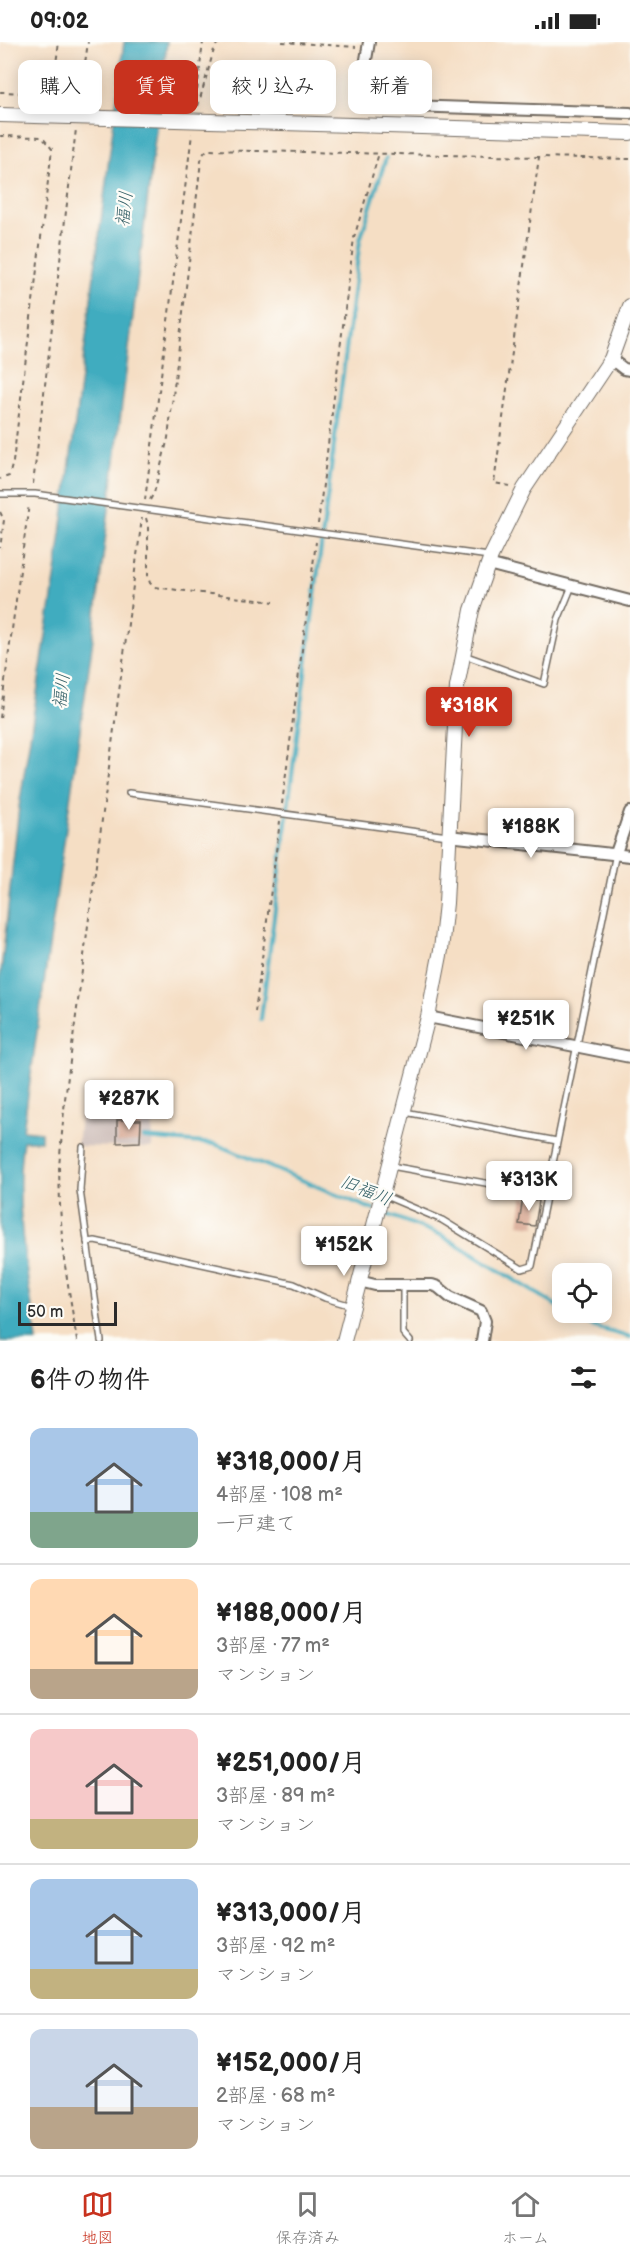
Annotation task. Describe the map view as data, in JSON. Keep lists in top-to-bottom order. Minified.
{"water":["福川","旧福川"],"scale_bar":"50 m","page":{"status":"09:02","chip":["購入","賃貸","絞り込み","新着"],"price":["¥318K","¥188K","¥251K","¥287K","¥313K","¥152K"],"scale":"50 m","heading":"6件の物件","list":[{"name":"¥318,000/月","note":"4部屋 · 108 m² · 一戸建て"},{"name":"¥188,000/月","note":"3部屋 · 77 m² · マンション"},{"name":"¥251,000/月","note":"3部屋 · 89 m² · マンション"},{"name":"¥313,000/月","note":"3部屋 · 92 m² · マンション"},{"name":"¥152,000/月","note":"2部屋 · 68 m² · マンション"}],"tabs":["地図","保存済み","ホーム"]}}
